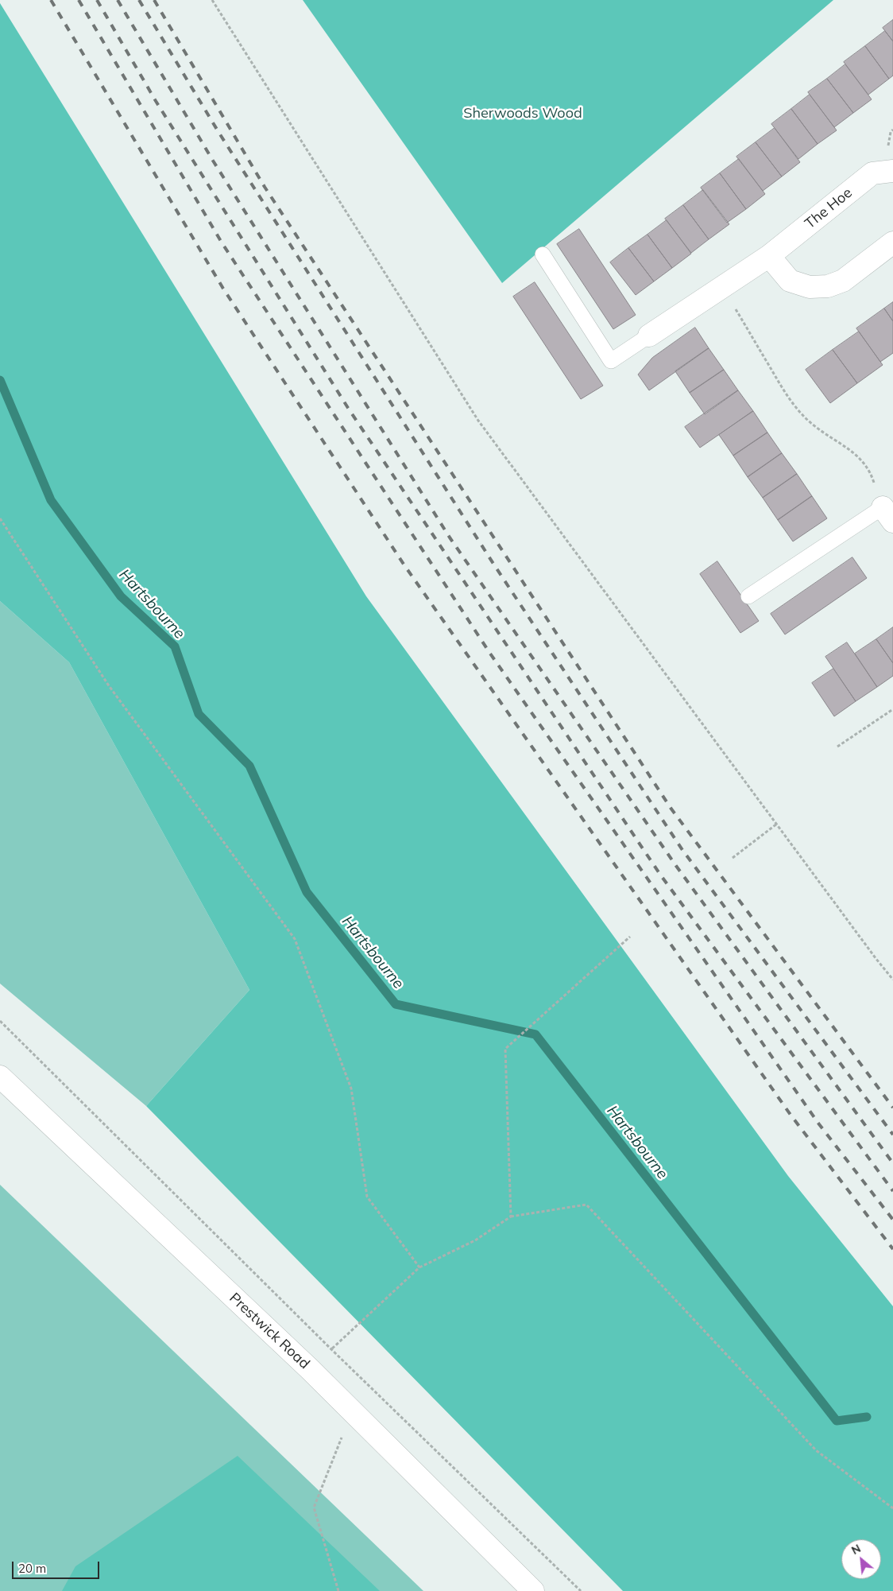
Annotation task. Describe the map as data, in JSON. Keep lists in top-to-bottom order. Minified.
{"streets":{"main road":["The Hoe","Prestwick Road"]},"water":["Hartsbourne"],"parks":["Sherwoods Wood"],"scale_bar":"20 m","north":"top left"}
